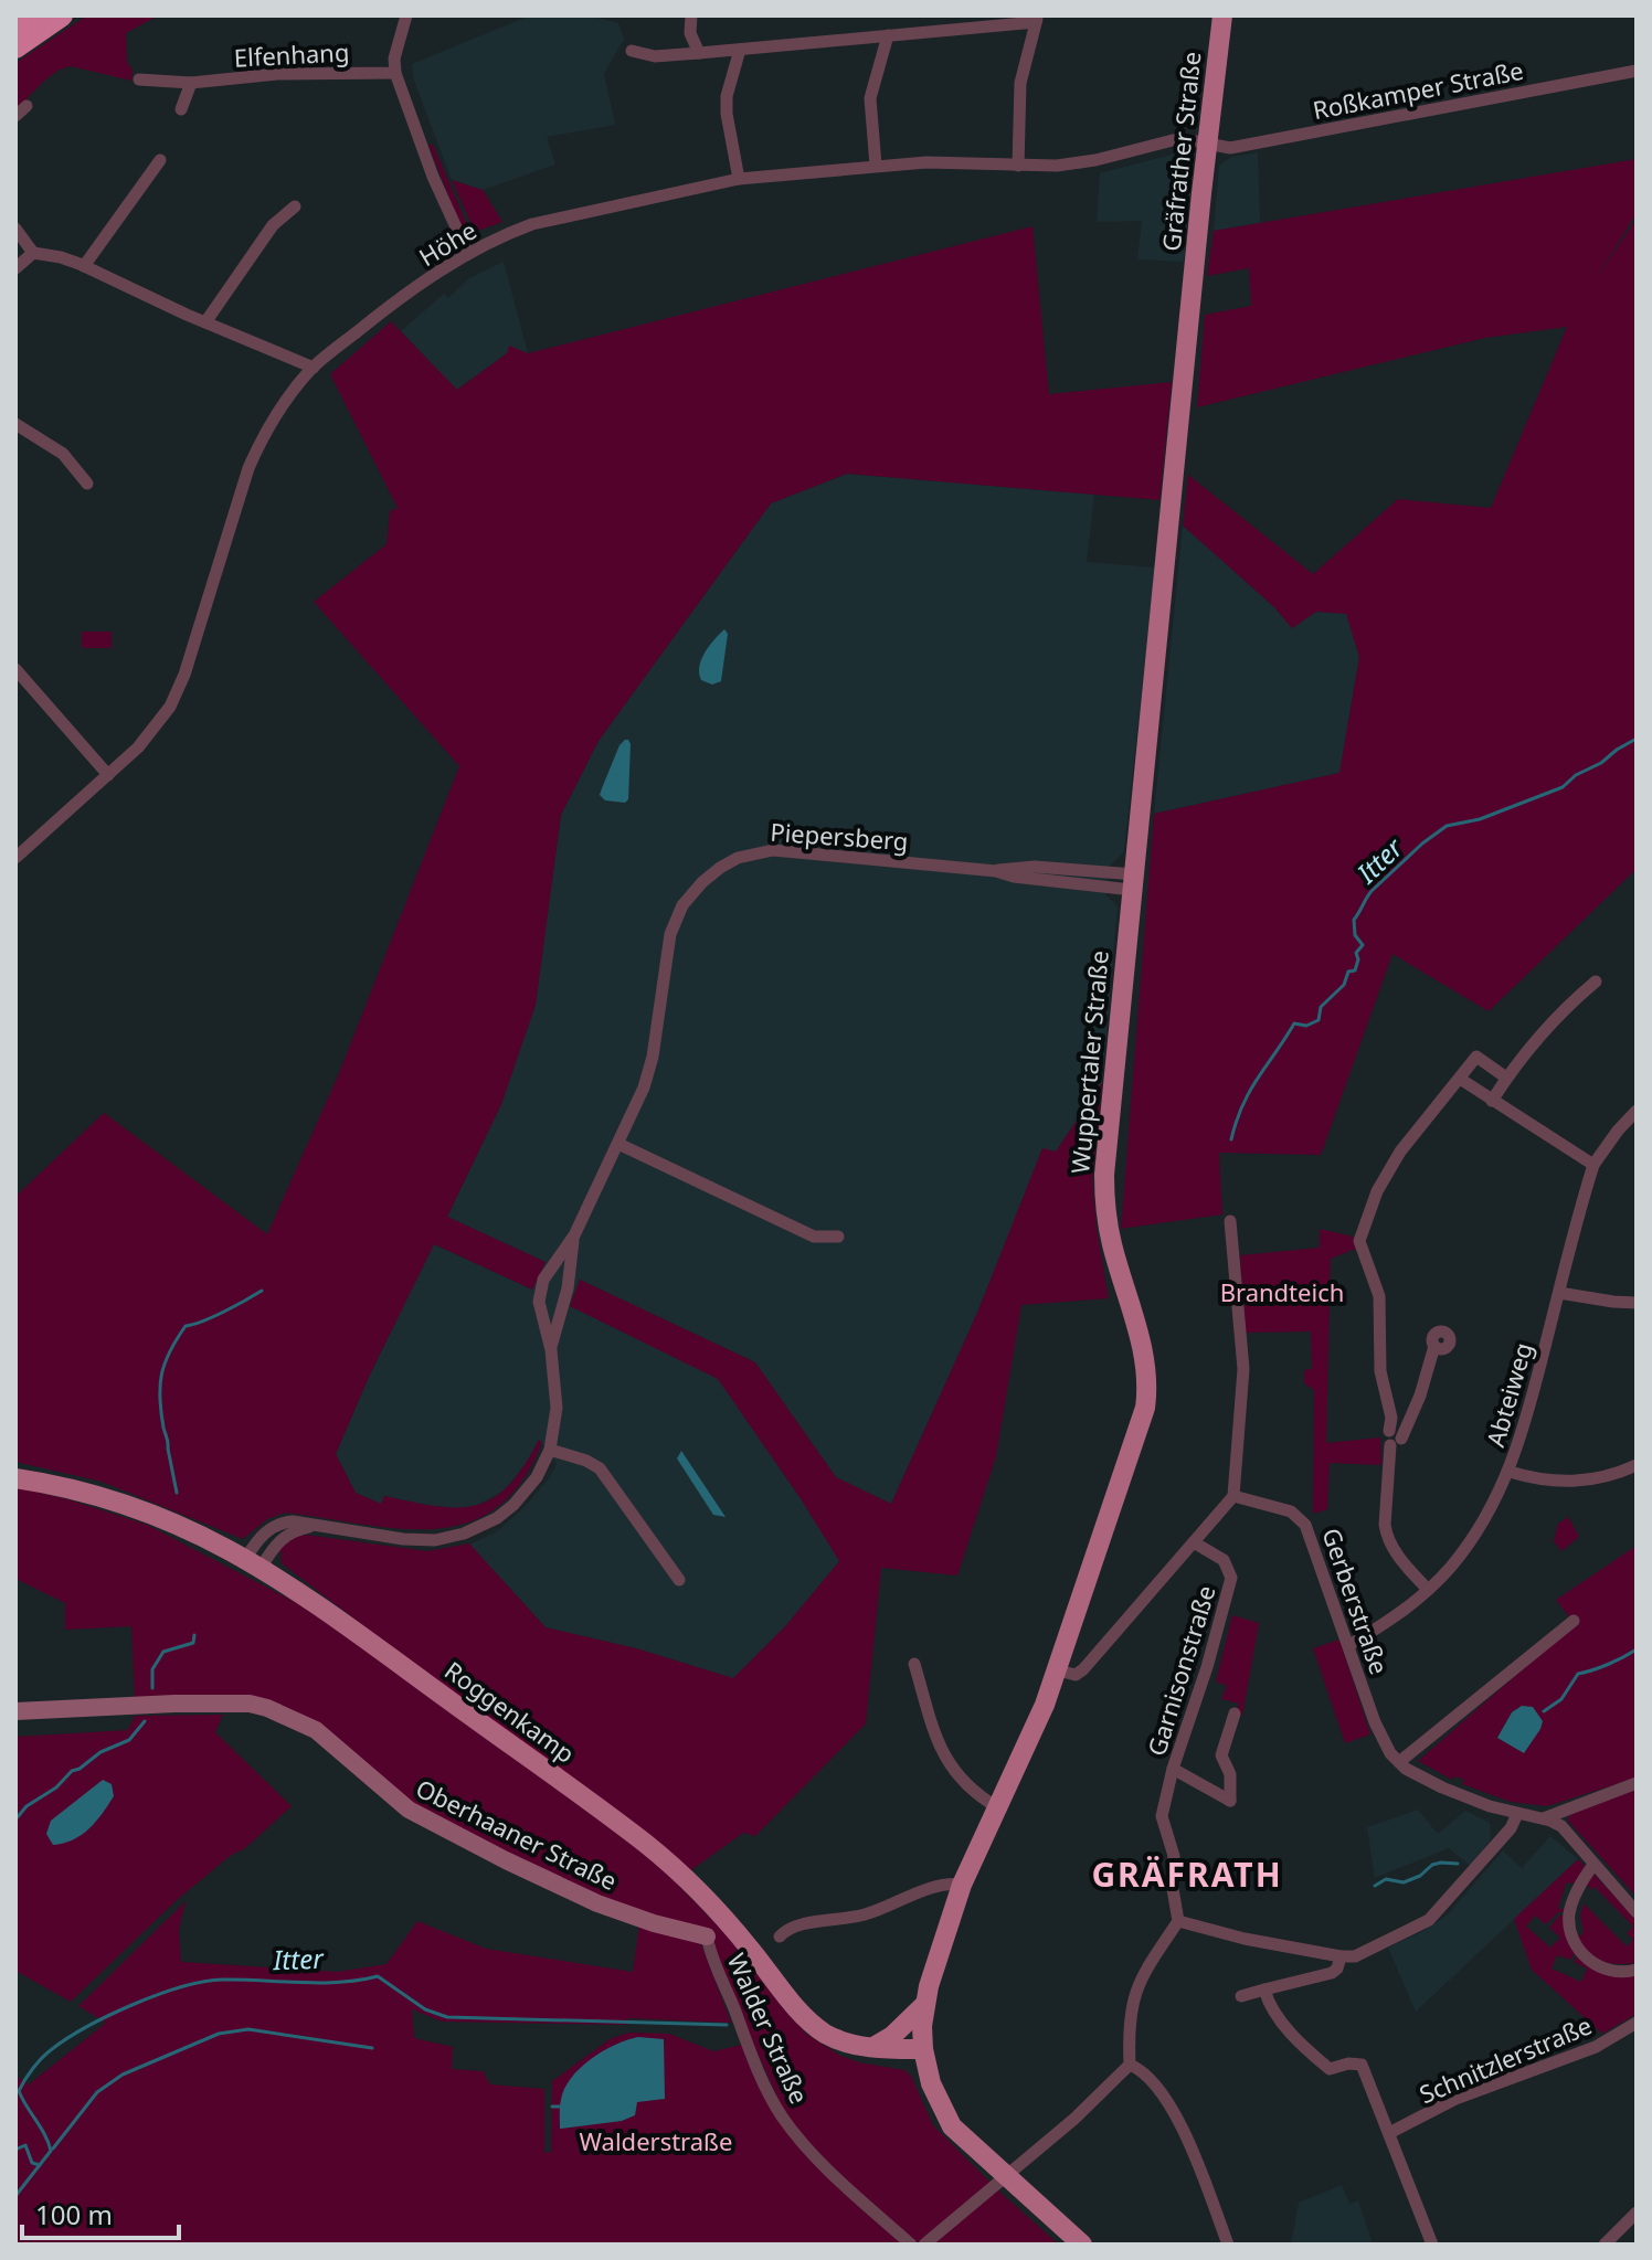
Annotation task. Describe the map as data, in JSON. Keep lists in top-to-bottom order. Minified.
{"streets":{"main road":["Gräfrather Straße","Wuppertaler Straße","Roggenkamp"],"street":["Elfenhang","Roßkamper Straße","Höhe","Piepersberg","Abteiweg","Gerberstraße","Garnisonstraße","Oberhaaner Straße","Walder Straße","Schnitzlerstraße"]},"crossings":[["Roßkamper Straße","Gräfrather Straße"],["Roßkamper Straße","Höhe"],["Gräfrather Straße","Höhe"],["Gräfrather Straße","Wuppertaler Straße"],["Piepersberg","Wuppertaler Straße"],["Piepersberg","Roggenkamp"],["Wuppertaler Straße","Garnisonstraße"],["Wuppertaler Straße","Roggenkamp"],["Abteiweg","Gerberstraße"],["Gerberstraße","Garnisonstraße"],["Oberhaaner Straße","Walder Straße"]],"districts":["GRÄFRATH"],"water":["Itter"],"parks":["Brandteich","Walderstraße"],"scale_bar":"100 m"}
